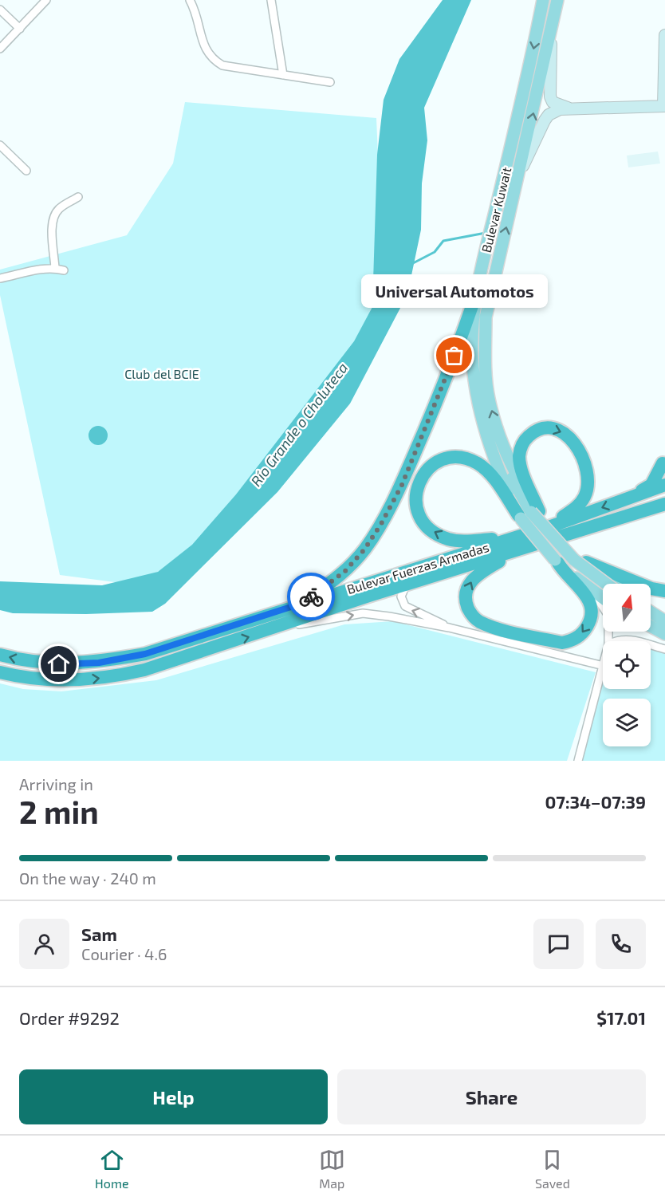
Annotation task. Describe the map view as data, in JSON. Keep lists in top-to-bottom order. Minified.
{"streets":{"highway":["Bulevar Fuerzas Armadas"],"main road":["Bulevar Kuwait"]},"crossings":[["Bulevar Kuwait","Bulevar Fuerzas Armadas"]],"water":["Río Grande o Choluteca"],"parks":["Club del BCIE"],"places":["Universal Automotos"],"north":"top","page":{"bubble":"Universal Automotos","heading":["2 min","Arriving in","07:34–07:39"],"panel":["Sam","Courier · 4.6","Order #9292","$17.01"],"bar":"On the way · 240 m","buttons":["Help","Share"],"tabs":["Home","Map","Saved"]}}
